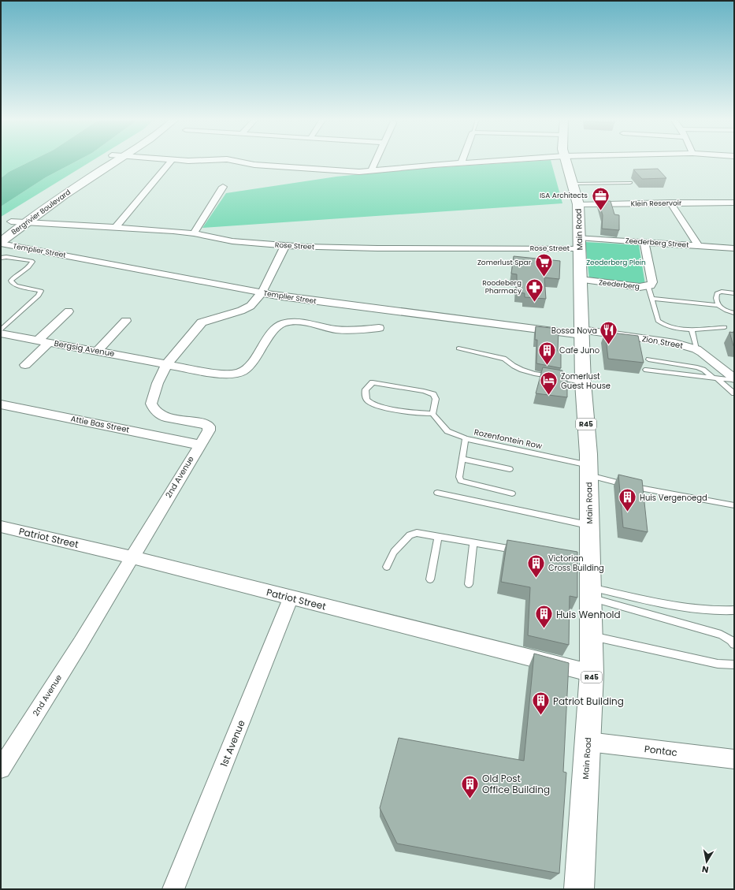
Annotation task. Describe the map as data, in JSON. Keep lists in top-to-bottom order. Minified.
{"streets":{"main road":["Bergrivier Boulevard","Main Road","R45"],"street":["Klein Reservoir","Zeederberg Street","Rose Street","Templier Street","Zeederberg","Zion Street","Bergsig Avenue","Attie Bas Street","2nd Avenue","Patriot Street","1st Avenue","Pontac"],"lane":["Rozenfontein Row"]},"crossings":[["Klein Reservoir","Main Road"],["Bergrivier Boulevard","Rose Street"],["Bergrivier Boulevard","Templier Street"],["Main Road","Zeederberg Street"],["Main Road","Rose Street"],["Main Road","Templier Street"],["Main Road","Zeederberg"],["Main Road","Zion Street"],["Main Road","Rozenfontein Row"],["Main Road","Patriot Street"],["Main Road","Pontac"],["Zeederberg Street","Rose Street"],["Zeederberg Street","Zeederberg"],["Rose Street","2nd Avenue"],["Templier Street","Zion Street"],["Templier Street","2nd Avenue"],["Bergsig Avenue","2nd Avenue"],["Attie Bas Street","2nd Avenue"],["2nd Avenue","Patriot Street"],["Patriot Street","1st Avenue"]],"parks":["Zeederberg Plein"],"places":{"office":["ISA Architects"],"supermarket":["Zomerlust Spar"],"pharmacy":["Roodeberg Pharmacy"],"restaurant":["Bossa Nova"],"building":["Cafe Juno","Huis Vergenoegd","Victorian Cross Building","Huis Wenhold","Patriot Building","Old Post Office Building"],"hotel":["Zomerlust Guest House"]},"north":"bottom"}
